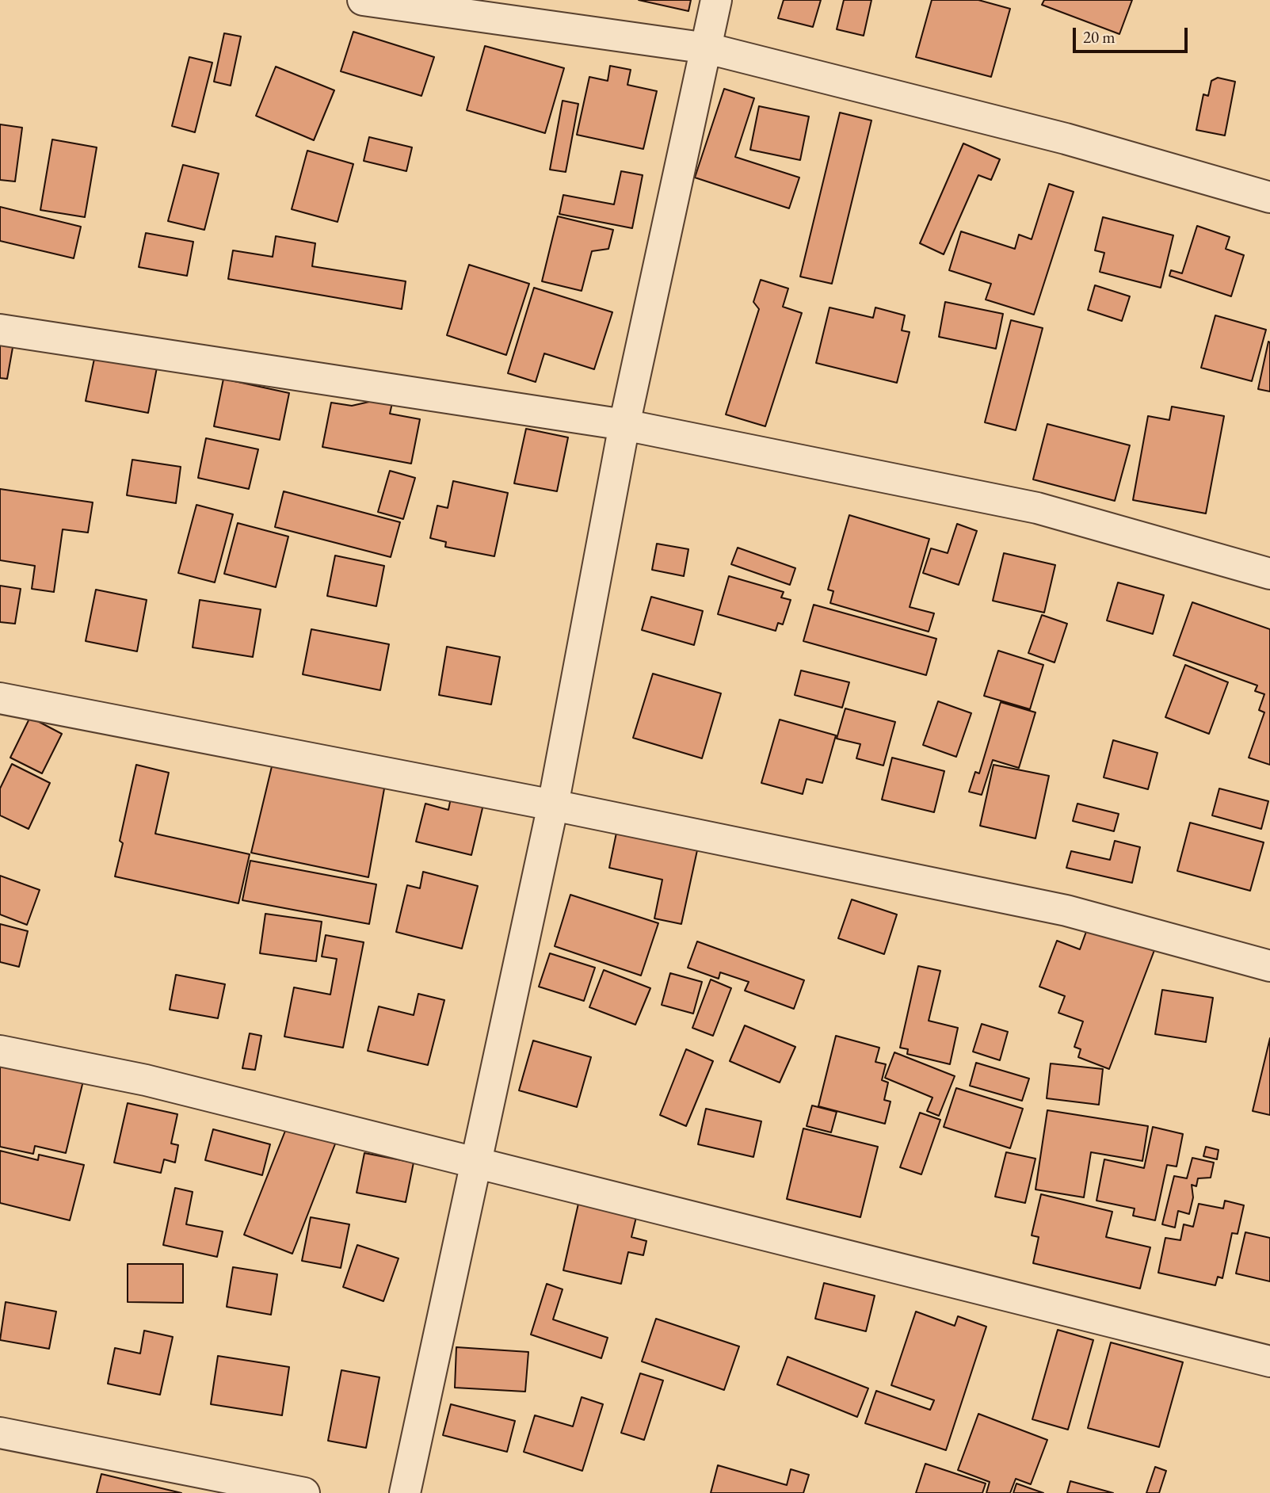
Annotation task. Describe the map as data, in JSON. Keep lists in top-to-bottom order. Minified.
{"scale_bar":"20 m"}
